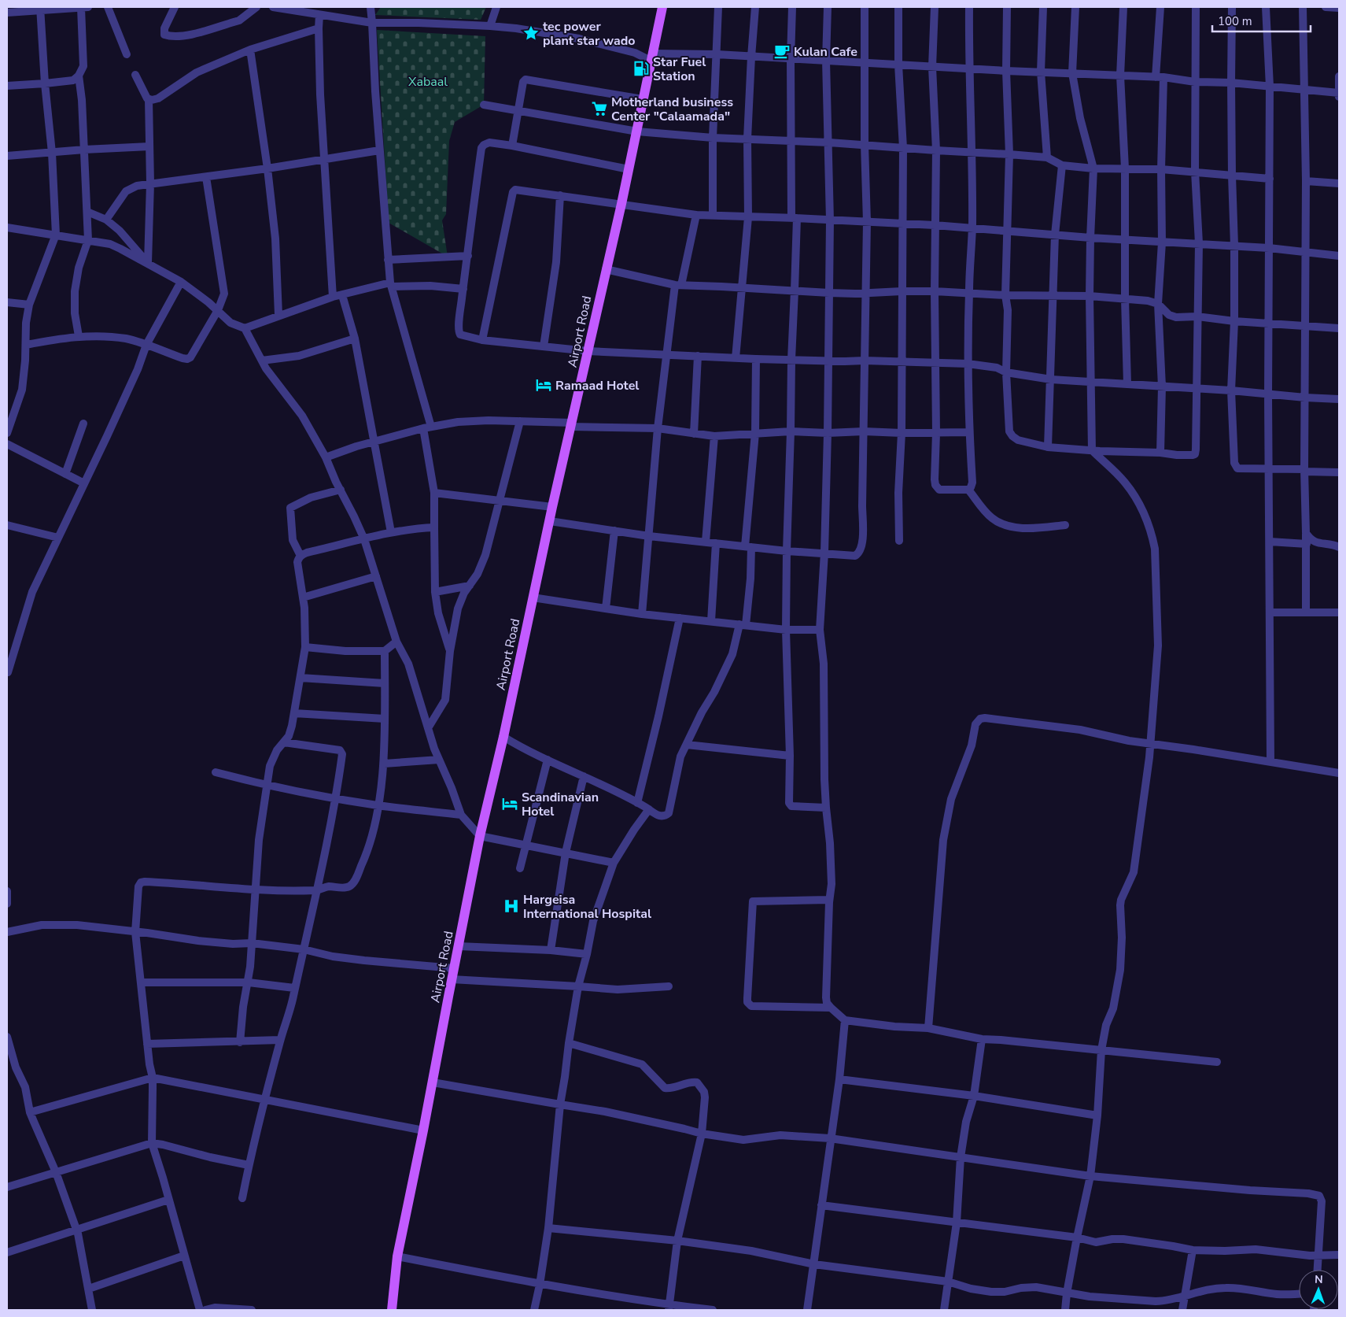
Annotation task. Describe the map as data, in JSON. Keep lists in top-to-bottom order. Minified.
{"streets":{"main road":["Airport Road"]},"parks":["Xabaal"],"places":{"place":["tec power plant star wado"],"cafe":["Kulan Cafe"],"fuel station":["Star Fuel Station"],"supermarket":["Motherland business Center \"Calaamada\""],"hotel":["Ramaad Hotel","Scandinavian Hotel"],"hospital":["Hargeisa International Hospital"]},"scale_bar":"100 m","north":"top"}
